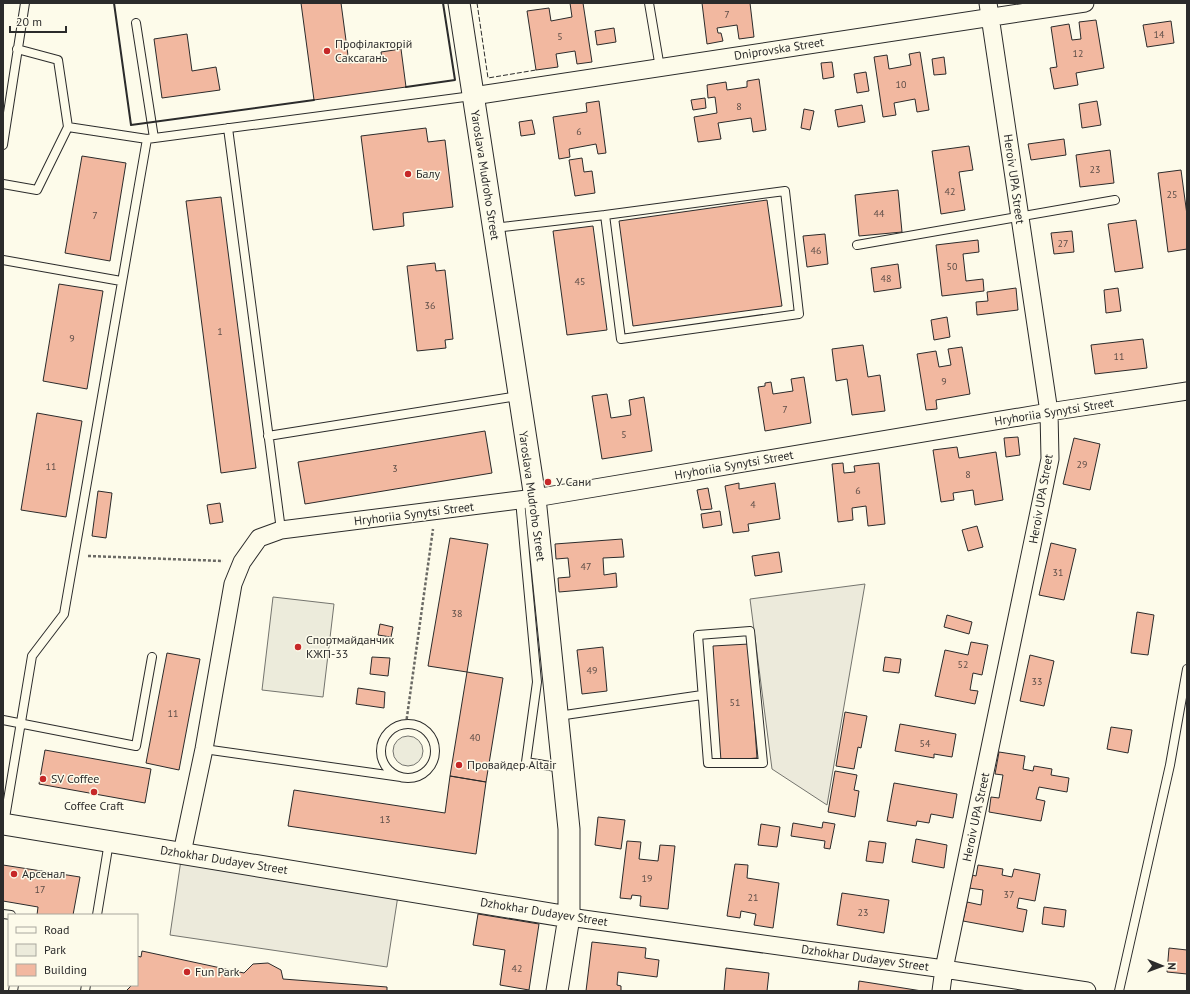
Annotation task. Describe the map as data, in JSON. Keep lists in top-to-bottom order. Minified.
{"streets":{"street":["Dniprovska Street","Yaroslava Mudroho Street","Heroiv UPA Street","Hryhoriia Synytsi Street","Dzhokhar Dudayev Street"]},"crossings":[["Dniprovska Street","Yaroslava Mudroho Street"],["Dniprovska Street","Heroiv UPA Street"],["Yaroslava Mudroho Street","Hryhoriia Synytsi Street"],["Yaroslava Mudroho Street","Dzhokhar Dudayev Street"],["Heroiv UPA Street","Hryhoriia Synytsi Street"],["Heroiv UPA Street","Dzhokhar Dudayev Street"],["Hryhoriia Synytsi Street","Dzhokhar Dudayev Street"]],"places":["Профілакторій Саксагань","Балу","У Сани","Спортмайданчик КЖП-33","Провайдер Altair","SV Coffee","Coffee Craft","Арсенал","Fun Park"],"house_numbers":["7","14","5","12","10","8","6","23","42","25","44","7","27","46","50","48","45","36","1","9","11","9","7","5","29","11","3","8","6","4","47","31","38","52","49","33","51","11","40","54","13","19","17","37","21","23","42"],"legend":["Road","Park","Building"],"scale_bar":"20 m","north":"right"}
